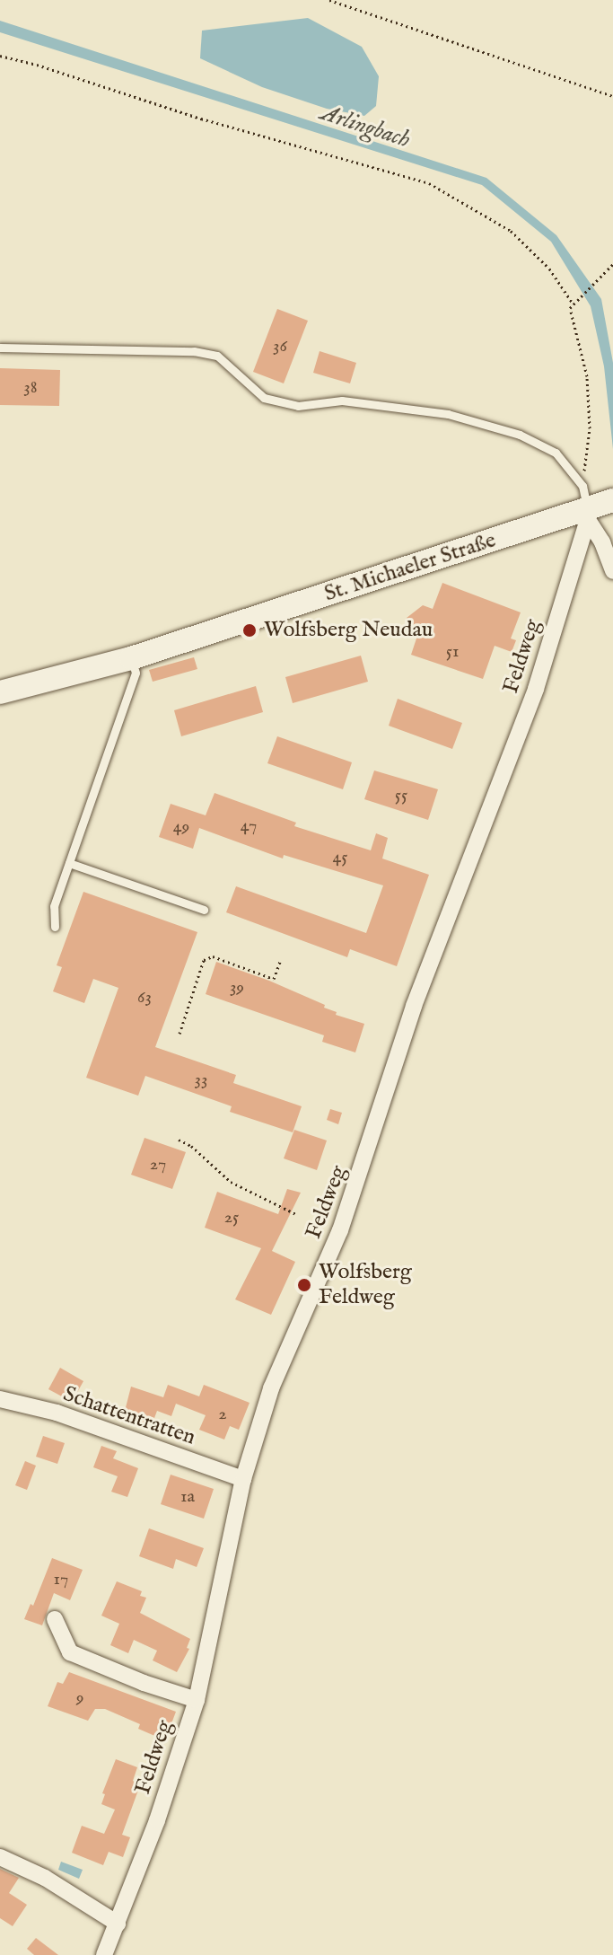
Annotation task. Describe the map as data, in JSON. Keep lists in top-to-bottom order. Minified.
{"streets":{"main road":["St. Michaeler Straße"],"street":["Feldweg","Schattentratten"]},"crossings":[["St. Michaeler Straße","Feldweg"],["Feldweg","Schattentratten"]],"water":["Arlingbach"],"places":["Wolfsberg Neudau","Wolfsberg Feldweg"],"house_numbers":["36","38","51","55","47","49","45","39","63","33","27","25","2","1a","17","9"]}
